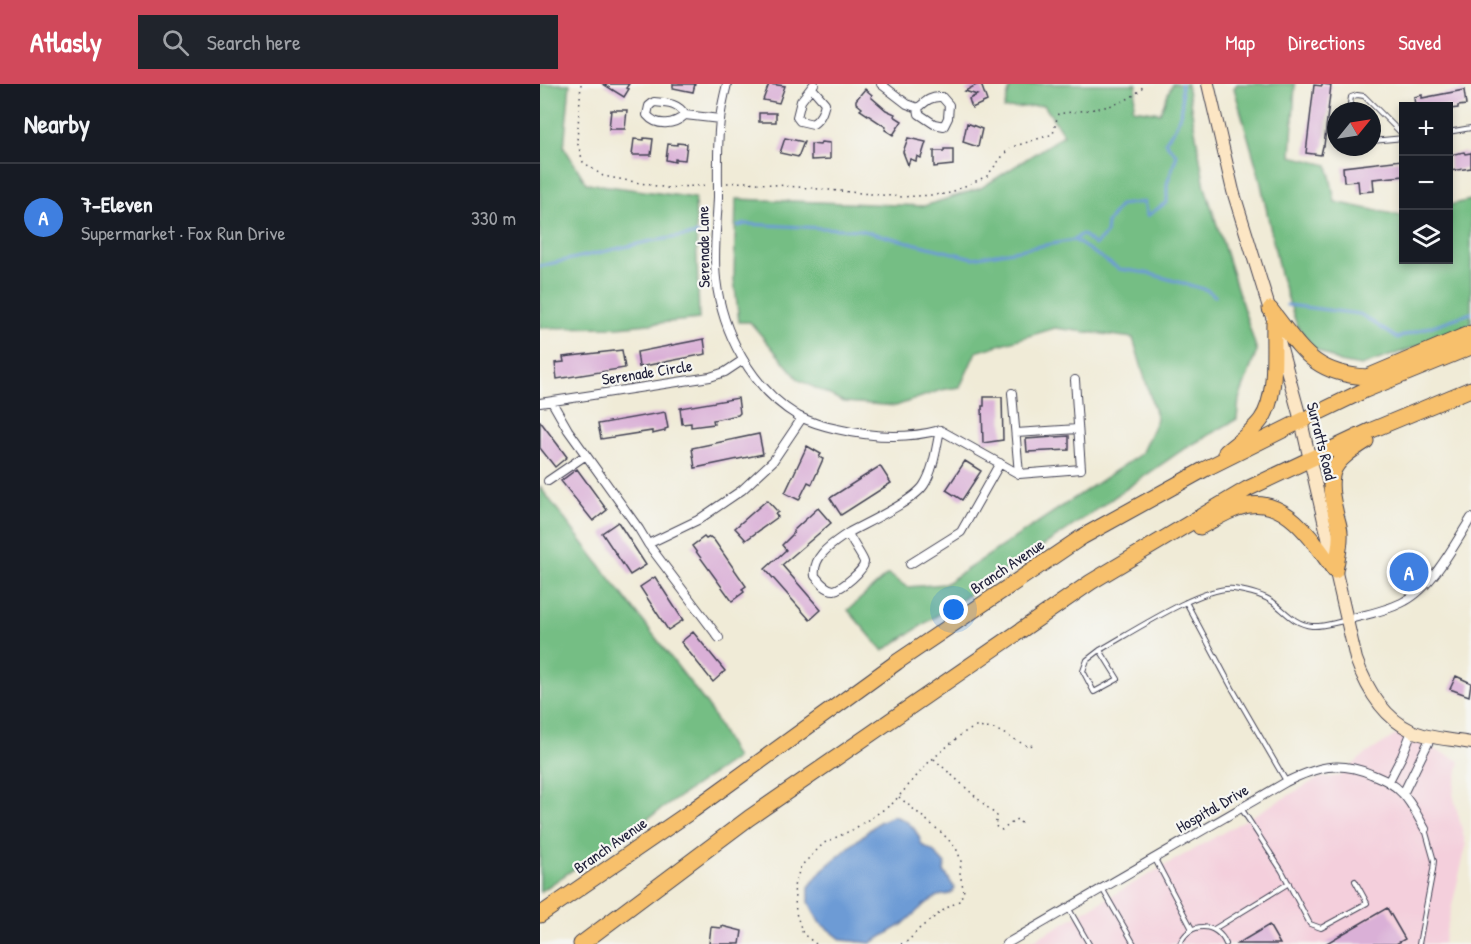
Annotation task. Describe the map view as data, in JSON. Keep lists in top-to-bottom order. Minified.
{"streets":{"highway":["Branch Avenue"],"main road":["Surratts Road"],"street":["Serenade Lane","Serenade Circle","Hospital Drive"]},"crossings":[["Serenade Lane","Serenade Circle"],["Surratts Road","Branch Avenue"]],"north":"top right","page":{"header":"Atlasly","search":"Search here","nav":["Map","Directions","Saved"],"heading":"Nearby","map_buttons":["+","−"],"list":[{"mark":"A","name":"7-Eleven","note":"Supermarket · Fox Run Drive","value":"330 m"}],"pins":"A"}}
